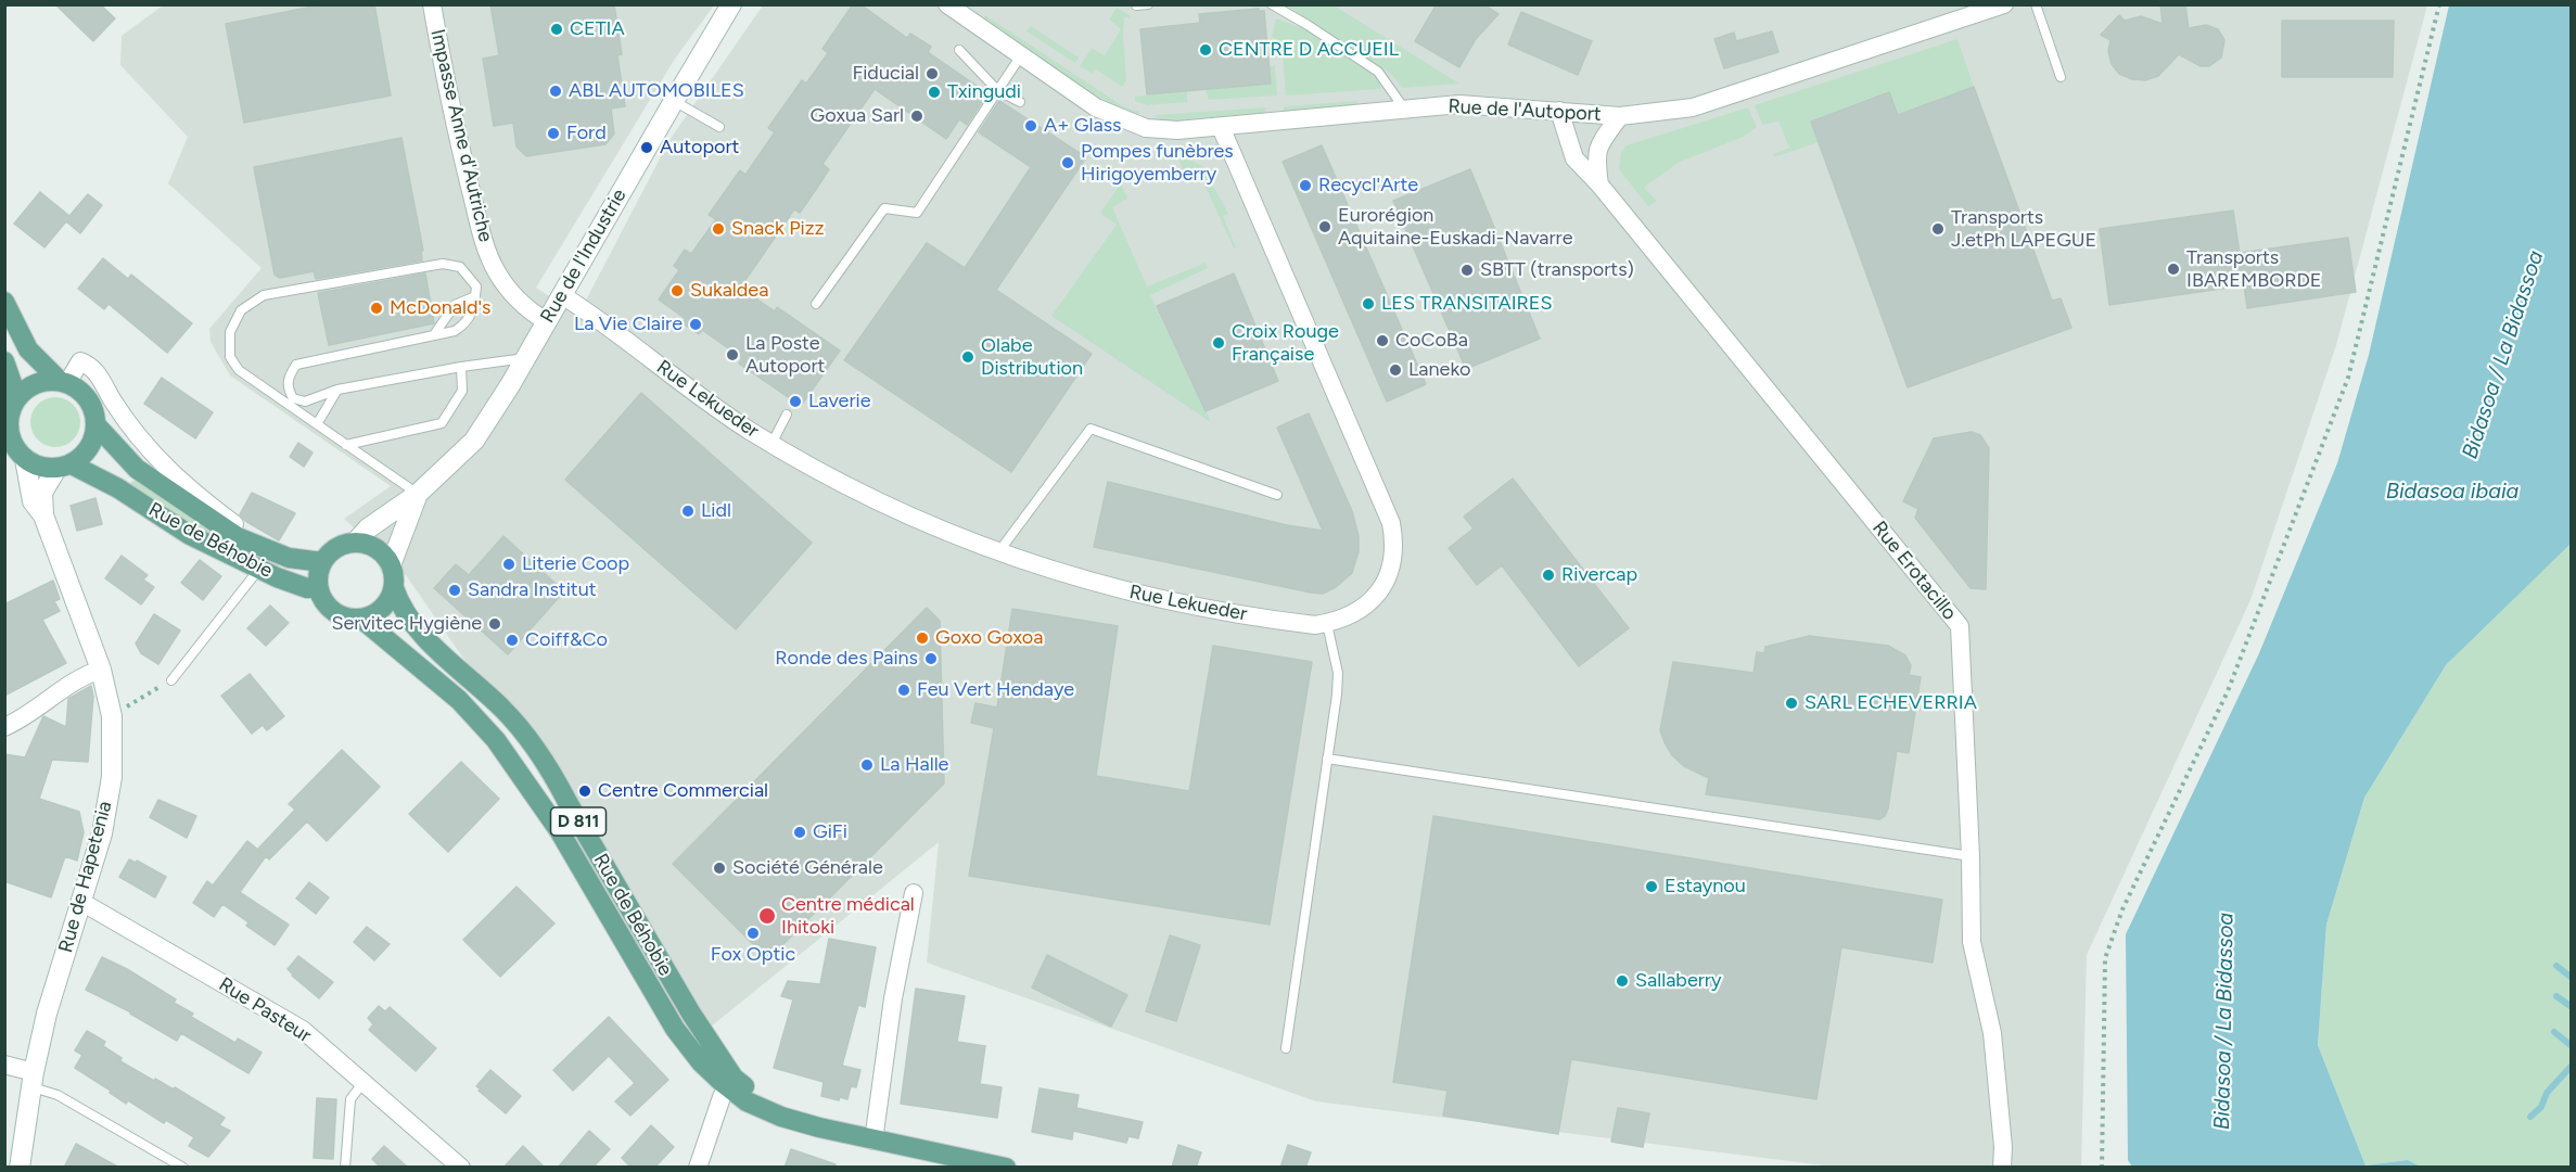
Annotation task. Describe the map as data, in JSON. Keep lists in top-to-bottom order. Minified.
{"streets":{"main road":["Rue de l'Industrie","Rue de Béhobie","D 811","Rue de Hapetenia"],"street":["Rue de l'Autoport","Impasse Anne d'Autriche","Rue Lekueder","Rue Erotacillo","Rue Pasteur"]},"crossings":[["Rue de l'Autoport","Rue Lekueder"],["Rue de l'Autoport","Rue Erotacillo"],["Impasse Anne d'Autriche","Rue de l'Industrie"],["Rue de l'Industrie","Rue Lekueder"],["Rue de l'Industrie","Rue de Béhobie"],["Rue de Béhobie","Rue de Hapetenia"],["Rue de Hapetenia","Rue Pasteur"]],"water":["Bidasoa / La Bidassoa","Bidasoa ibaia"],"places":["CETIA","CENTRE D ACCUEIL","Fiducial","ABL AUTOMOBILES","Txingudi","Goxua Sarl","A+ Glass","Ford","Autoport","Pompes funèbres Hirigoyemberry","Recycl'Arte","Eurorégion Aquitaine-Euskadi-Navarre","Snack Pizz","Transports J.etPh LAPEGUE","Transports IBAREMBORDE","SBTT (transports)","Sukaldea","LES TRANSITAIRES","McDonald's","La Vie Claire","CoCoBa","Croix Rouge Française","La Poste Autoport","Olabe Distribution","Laneko","Laverie","Lidl","Literie Coop","Rivercap","Sandra Institut","Servitec Hygiène","Goxo Goxoa","Coiff&Co","Ronde des Pains","Feu Vert Hendaye","SARL ECHEVERRIA","La Halle","Centre Commercial","GiFi","Société Générale","Estaynou","Centre médical Ihitoki","Fox Optic","Sallaberry"]}
